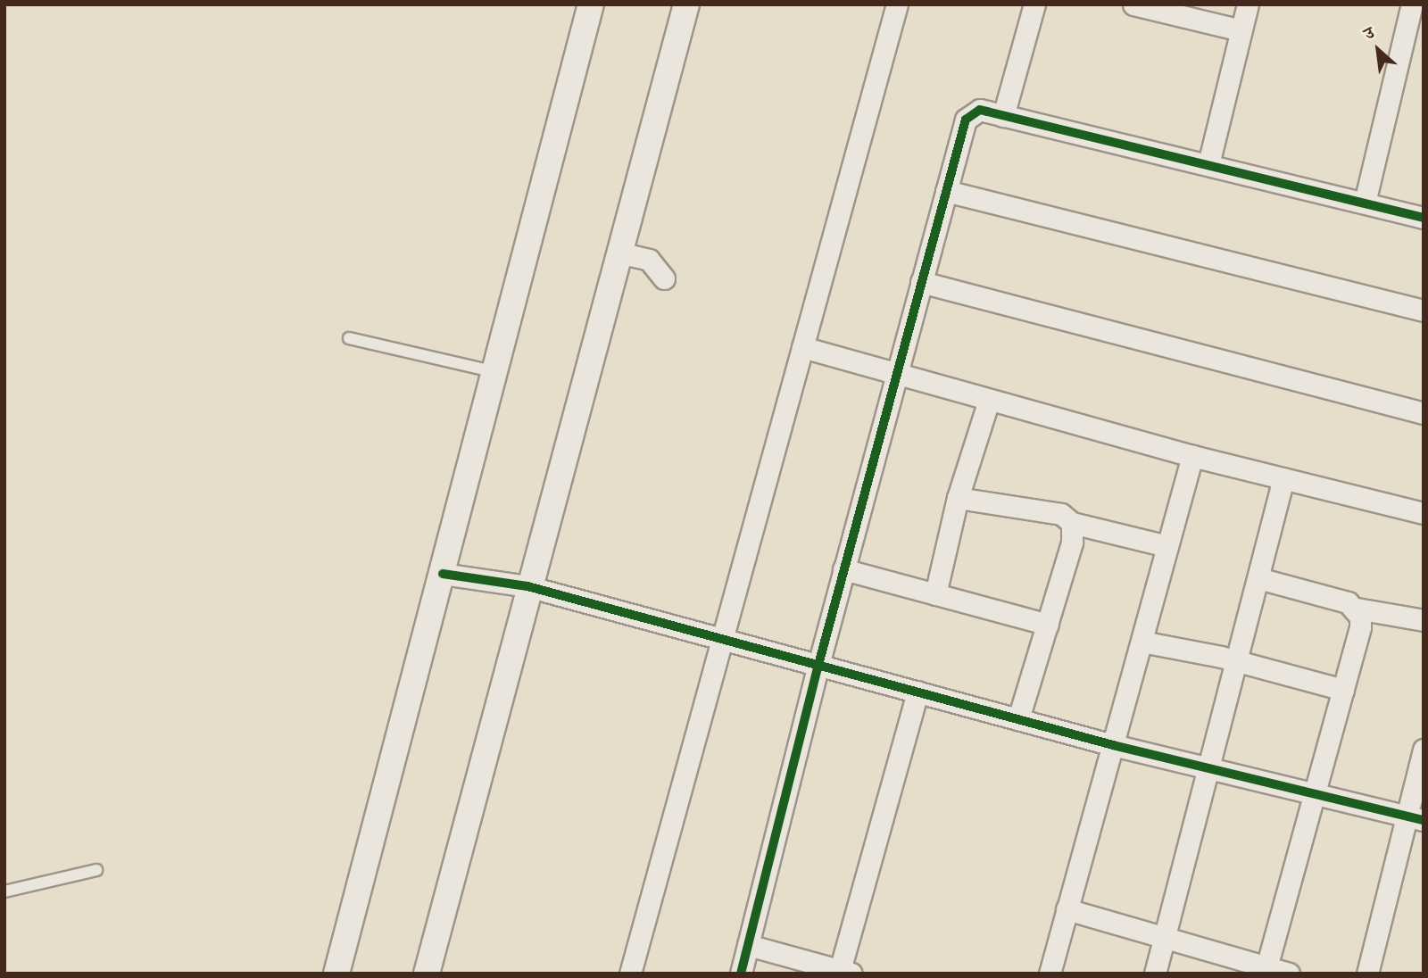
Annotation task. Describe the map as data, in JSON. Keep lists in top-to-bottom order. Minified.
{"north":"top left"}
